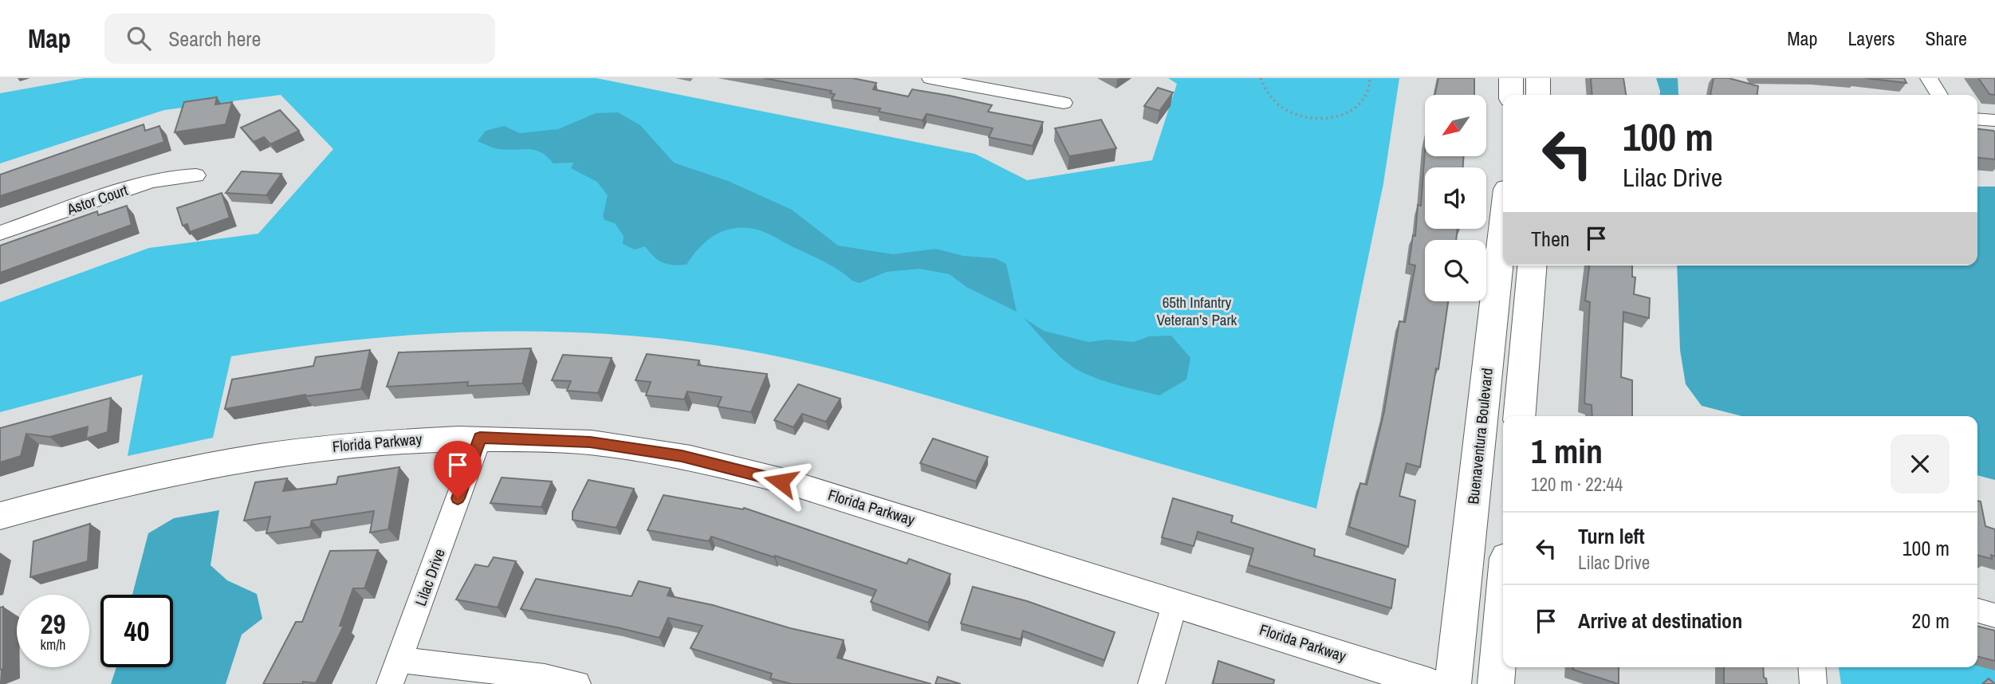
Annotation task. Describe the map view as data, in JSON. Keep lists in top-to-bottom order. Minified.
{"streets":{"main road":["Buenaventura Boulevard"],"street":["Astor Court","Florida Parkway","Lilac Drive"]},"crossings":[["Florida Parkway","Lilac Drive"]],"parks":["65th Infantry Veteran's Park"],"north":"bottom left","page":{"header":"Map","search":"Search here","nav":["Map","Layers","Share"],"turn":["100 m","Lilac Drive"],"then":"Then","heading":["1 min","120 m · 22:44"],"list":[{"name":"Turn left","note":"Lilac Drive","value":"100 m"},{"name":"Arrive at destination","value":"20 m"}],"speed":"29 km/h","limit":"40"}}
